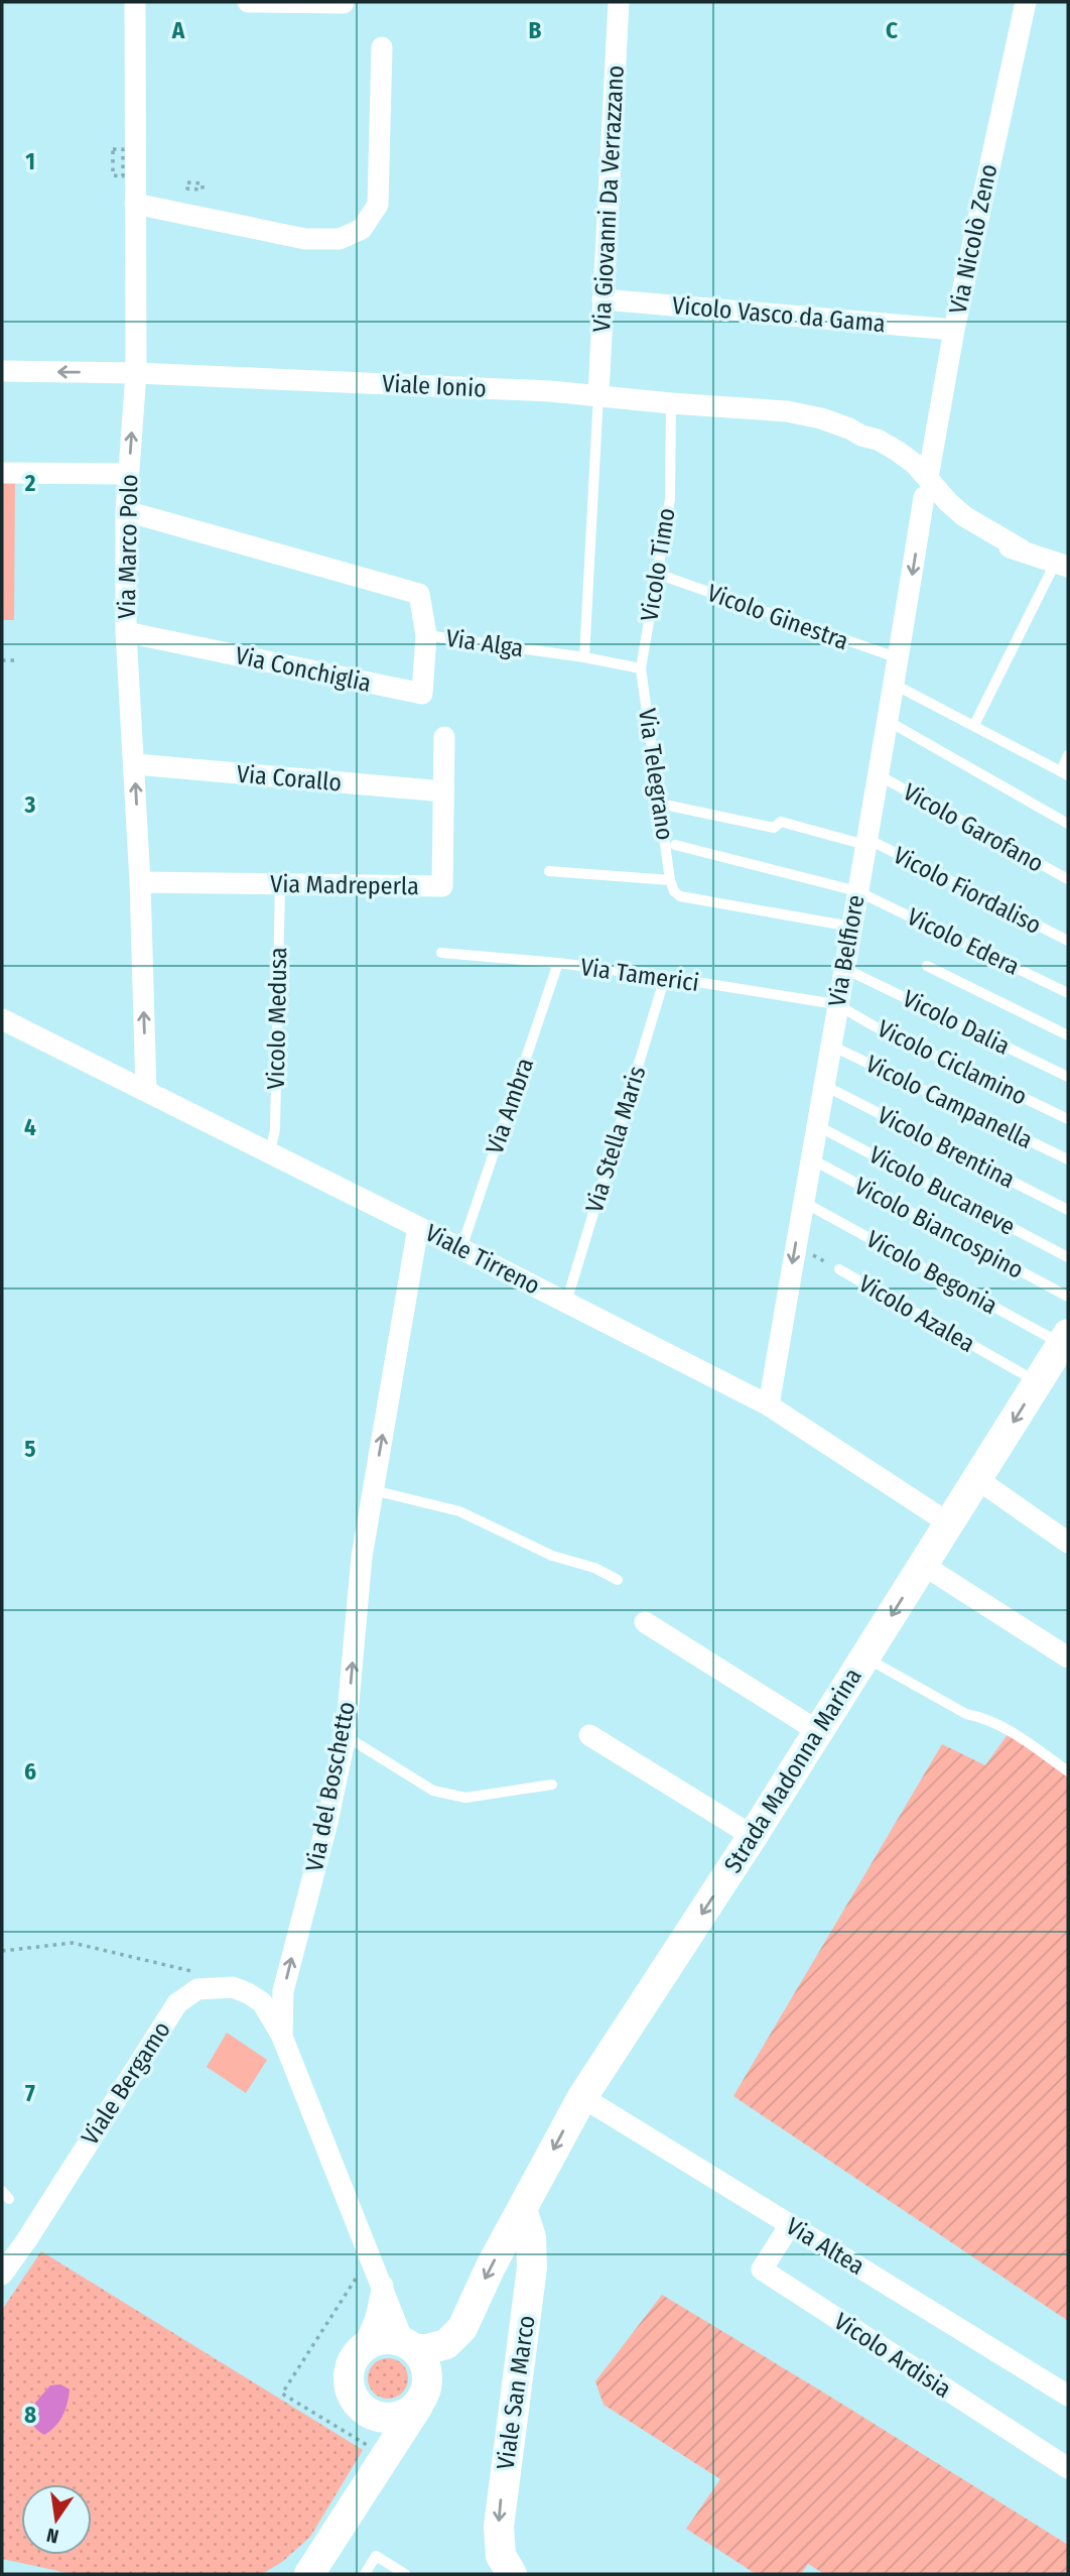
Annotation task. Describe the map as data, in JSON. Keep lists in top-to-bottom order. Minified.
{"streets":{"street":["Via Giovanni Da Verrazzano","Via Nicolò Zeno","Vicolo Vasco da Gama","Viale Ionio","Via Marco Polo","Via Alga","Via Conchiglia","Via Corallo","Via Madreperla","Via Belfiore","Viale Tirreno","Strada Madonna Marina","Via del Boschetto","Viale Bergamo","Via Altea","Vicolo Ardisia","Viale San Marco"],"lane":["Vicolo Timo","Vicolo Ginestra","Via Telegrano","Vicolo Garofano","Vicolo Fiordaliso","Vicolo Edera","Via Tamerici","Vicolo Medusa","Vicolo Dalia","Vicolo Ciclamino","Vicolo Campanella","Via Ambra","Via Stella Maris","Vicolo Brentina","Vicolo Bucaneve","Vicolo Biancospino","Vicolo Begonia","Vicolo Azalea"]},"crossings":[["Via Giovanni Da Verrazzano","Vicolo Vasco da Gama"],["Via Giovanni Da Verrazzano","Viale Ionio"],["Via Nicolò Zeno","Vicolo Vasco da Gama"],["Via Nicolò Zeno","Viale Ionio"],["Via Nicolò Zeno","Via Belfiore"],["Viale Ionio","Via Marco Polo"],["Viale Ionio","Vicolo Timo"],["Viale Ionio","Via Belfiore"],["Via Marco Polo","Via Alga"],["Via Marco Polo","Via Conchiglia"],["Via Marco Polo","Via Corallo"],["Via Marco Polo","Via Madreperla"],["Via Marco Polo","Viale Tirreno"],["Vicolo Timo","Vicolo Ginestra"],["Vicolo Timo","Via Telegrano"],["Vicolo Ginestra","Via Belfiore"],["Via Alga","Via Conchiglia"],["Via Corallo","Via Madreperla"],["Vicolo Garofano","Via Belfiore"],["Via Madreperla","Vicolo Medusa"],["Vicolo Fiordaliso","Via Belfiore"],["Vicolo Edera","Via Belfiore"],["Via Belfiore","Via Tamerici"],["Via Belfiore","Vicolo Dalia"],["Via Belfiore","Vicolo Ciclamino"],["Via Belfiore","Vicolo Campanella"],["Via Belfiore","Vicolo Brentina"],["Via Belfiore","Vicolo Bucaneve"],["Via Belfiore","Vicolo Biancospino"],["Via Belfiore","Viale Tirreno"],["Via Belfiore","Vicolo Begonia"],["Via Belfiore","Vicolo Azalea"],["Via Tamerici","Vicolo Ciclamino"],["Via Tamerici","Via Ambra"],["Via Tamerici","Via Stella Maris"],["Vicolo Medusa","Viale Tirreno"],["Via Ambra","Viale Tirreno"],["Via Stella Maris","Viale Tirreno"],["Viale Tirreno","Strada Madonna Marina"],["Viale Tirreno","Via del Boschetto"],["Vicolo Begonia","Strada Madonna Marina"],["Vicolo Azalea","Strada Madonna Marina"],["Strada Madonna Marina","Via del Boschetto"],["Strada Madonna Marina","Via Altea"],["Strada Madonna Marina","Viale San Marco"],["Via del Boschetto","Viale Bergamo"],["Via Altea","Vicolo Ardisia"]],"one_way":["Via Marco Polo","Via Belfiore","Strada Madonna Marina","Via del Boschetto","Viale San Marco"],"north":"bottom","grid":{"columns":["A","B","C"],"rows":["1","2","3","4","5","6","7","8"]}}
